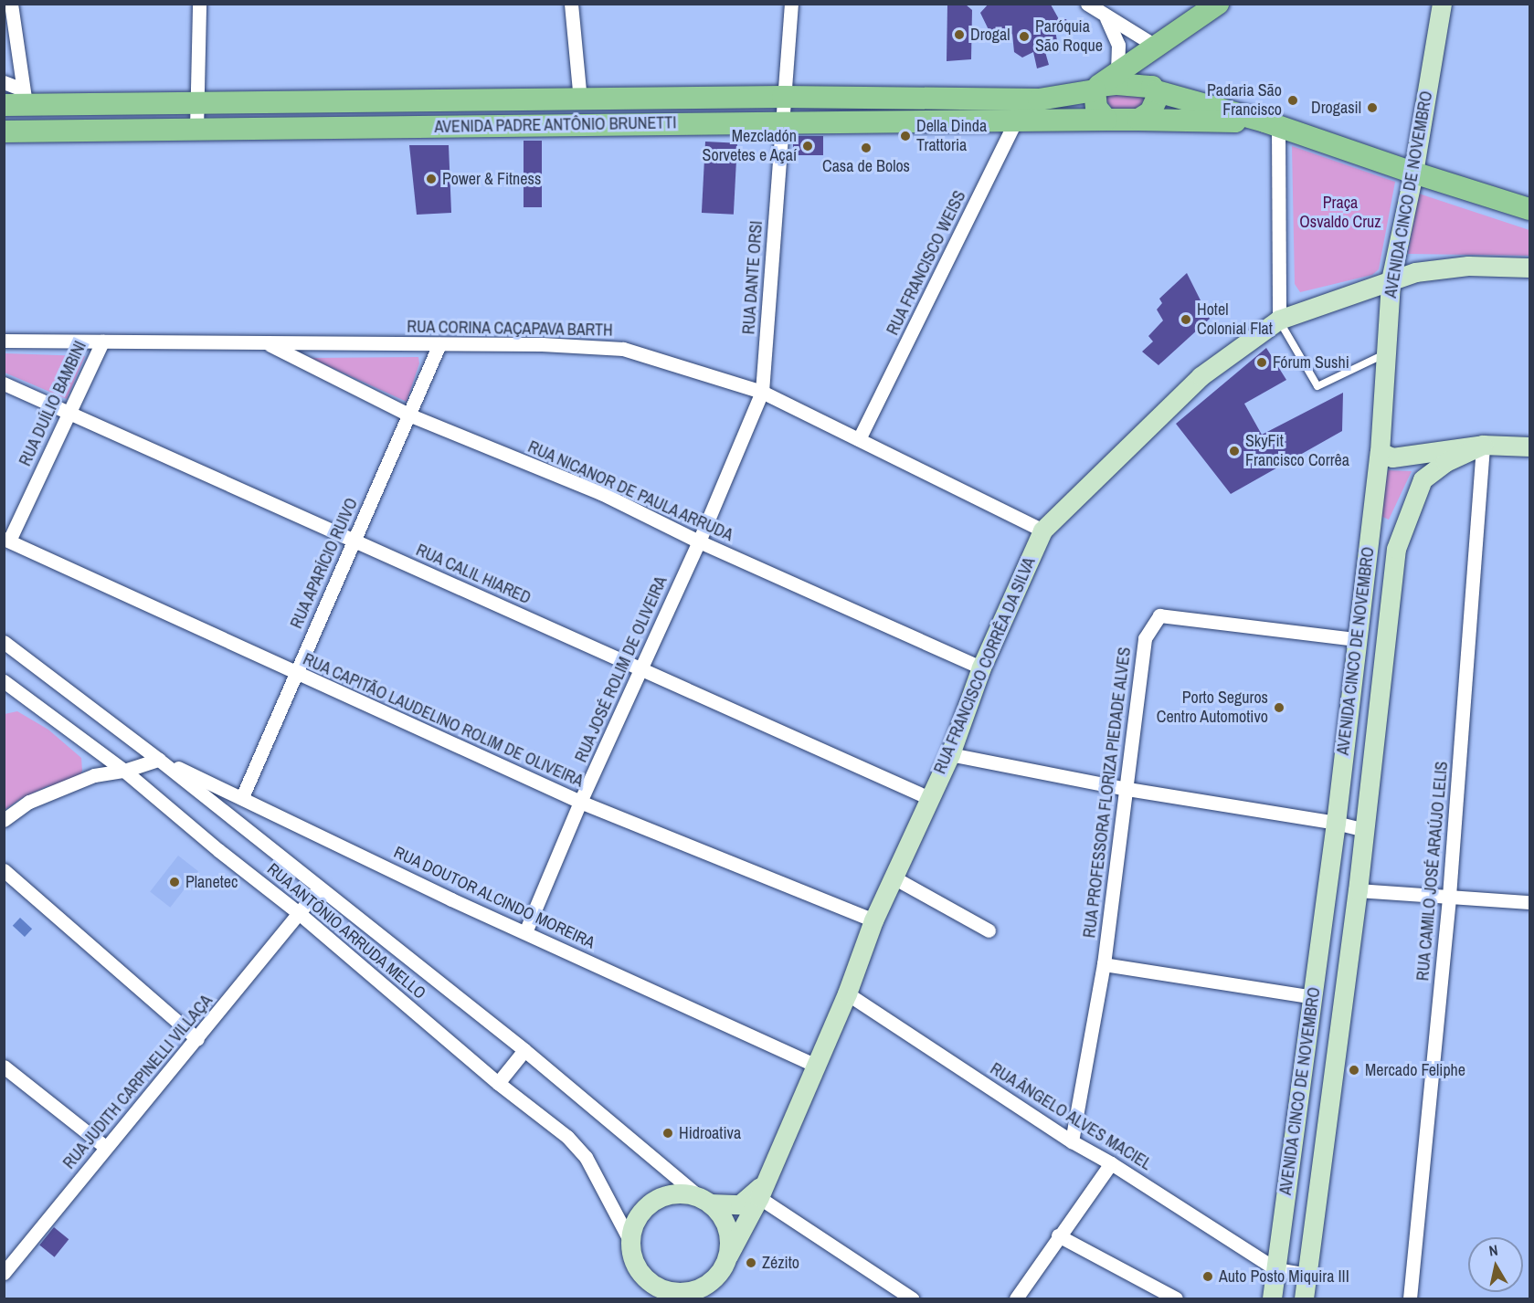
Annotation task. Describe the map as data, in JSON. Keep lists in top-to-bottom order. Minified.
{"streets":{"main road":["AVENIDA PADRE ANTÔNIO BRUNETTI","AVENIDA CINCO DE NOVEMBRO","RUA FRANCISCO CORRÊA DA SILVA"],"street":["RUA FRANCISCO WEISS","RUA DANTE ORSI","RUA CORINA CAÇAPAVA BARTH","RUA DUÍLIO BAMBINI","RUA NICANOR DE PAULA ARRUDA","RUA APARÍCIO RUIVO","RUA CALIL HIARED","RUA JOSÉ ROLIM DE OLIVEIRA","RUA CAPITÃO LAUDELINO ROLIM DE OLIVEIRA","RUA PROFESSORA FLORIZA PIEDADE ALVES","RUA CAMILO JOSÉ ARAÚJO LELIS","RUA DOUTOR ALCINDO MOREIRA","RUA ANTÔNIO ARRUDA MELLO","RUA JUDITH CARPINELLI VILLAÇA","RUA ÂNGELO ALVES MACIEL"]},"crossings":[["AVENIDA PADRE ANTÔNIO BRUNETTI","RUA FRANCISCO WEISS"],["AVENIDA PADRE ANTÔNIO BRUNETTI","RUA DANTE ORSI"],["AVENIDA CINCO DE NOVEMBRO","RUA FRANCISCO CORRÊA DA SILVA"],["AVENIDA CINCO DE NOVEMBRO","RUA PROFESSORA FLORIZA PIEDADE ALVES"],["AVENIDA CINCO DE NOVEMBRO","RUA CAMILO JOSÉ ARAÚJO LELIS"],["AVENIDA CINCO DE NOVEMBRO","RUA ÂNGELO ALVES MACIEL"],["RUA FRANCISCO WEISS","RUA CORINA CAÇAPAVA BARTH"],["RUA DANTE ORSI","RUA CORINA CAÇAPAVA BARTH"],["RUA DANTE ORSI","RUA NICANOR DE PAULA ARRUDA"],["RUA DANTE ORSI","RUA JOSÉ ROLIM DE OLIVEIRA"],["RUA CORINA CAÇAPAVA BARTH","RUA DUÍLIO BAMBINI"],["RUA CORINA CAÇAPAVA BARTH","RUA NICANOR DE PAULA ARRUDA"],["RUA CORINA CAÇAPAVA BARTH","RUA APARÍCIO RUIVO"],["RUA CORINA CAÇAPAVA BARTH","RUA FRANCISCO CORRÊA DA SILVA"],["RUA DUÍLIO BAMBINI","RUA CALIL HIARED"],["RUA DUÍLIO BAMBINI","RUA CAPITÃO LAUDELINO ROLIM DE OLIVEIRA"],["RUA NICANOR DE PAULA ARRUDA","RUA APARÍCIO RUIVO"],["RUA NICANOR DE PAULA ARRUDA","RUA FRANCISCO CORRÊA DA SILVA"],["RUA NICANOR DE PAULA ARRUDA","RUA JOSÉ ROLIM DE OLIVEIRA"],["RUA APARÍCIO RUIVO","RUA CALIL HIARED"],["RUA APARÍCIO RUIVO","RUA CAPITÃO LAUDELINO ROLIM DE OLIVEIRA"],["RUA APARÍCIO RUIVO","RUA DOUTOR ALCINDO MOREIRA"],["RUA CALIL HIARED","RUA FRANCISCO CORRÊA DA SILVA"],["RUA CALIL HIARED","RUA JOSÉ ROLIM DE OLIVEIRA"],["RUA FRANCISCO CORRÊA DA SILVA","RUA CAPITÃO LAUDELINO ROLIM DE OLIVEIRA"],["RUA FRANCISCO CORRÊA DA SILVA","RUA DOUTOR ALCINDO MOREIRA"],["RUA FRANCISCO CORRÊA DA SILVA","RUA ANTÔNIO ARRUDA MELLO"],["RUA FRANCISCO CORRÊA DA SILVA","RUA ÂNGELO ALVES MACIEL"],["RUA JOSÉ ROLIM DE OLIVEIRA","RUA CAPITÃO LAUDELINO ROLIM DE OLIVEIRA"],["RUA JOSÉ ROLIM DE OLIVEIRA","RUA DOUTOR ALCINDO MOREIRA"],["RUA PROFESSORA FLORIZA PIEDADE ALVES","RUA ÂNGELO ALVES MACIEL"],["RUA ANTÔNIO ARRUDA MELLO","RUA JUDITH CARPINELLI VILLAÇA"]],"parks":["Praça Osvaldo Cruz"],"places":["Drogal","Paróquia São Roque","Padaria São Francisco","Drogasil","Della Dinda Trattoria","Mezcladón Sorvetes e Açaí","Casa de Bolos","Power & Fitness","Hotel Colonial Flat","Fórum Sushi","SkyFit Francisco Corrêa","Porto Seguros Centro Automotivo","Planetec","Mercado Feliphe","Hidroativa","Zézito","Auto Posto Miquira III"],"north":"top"}
